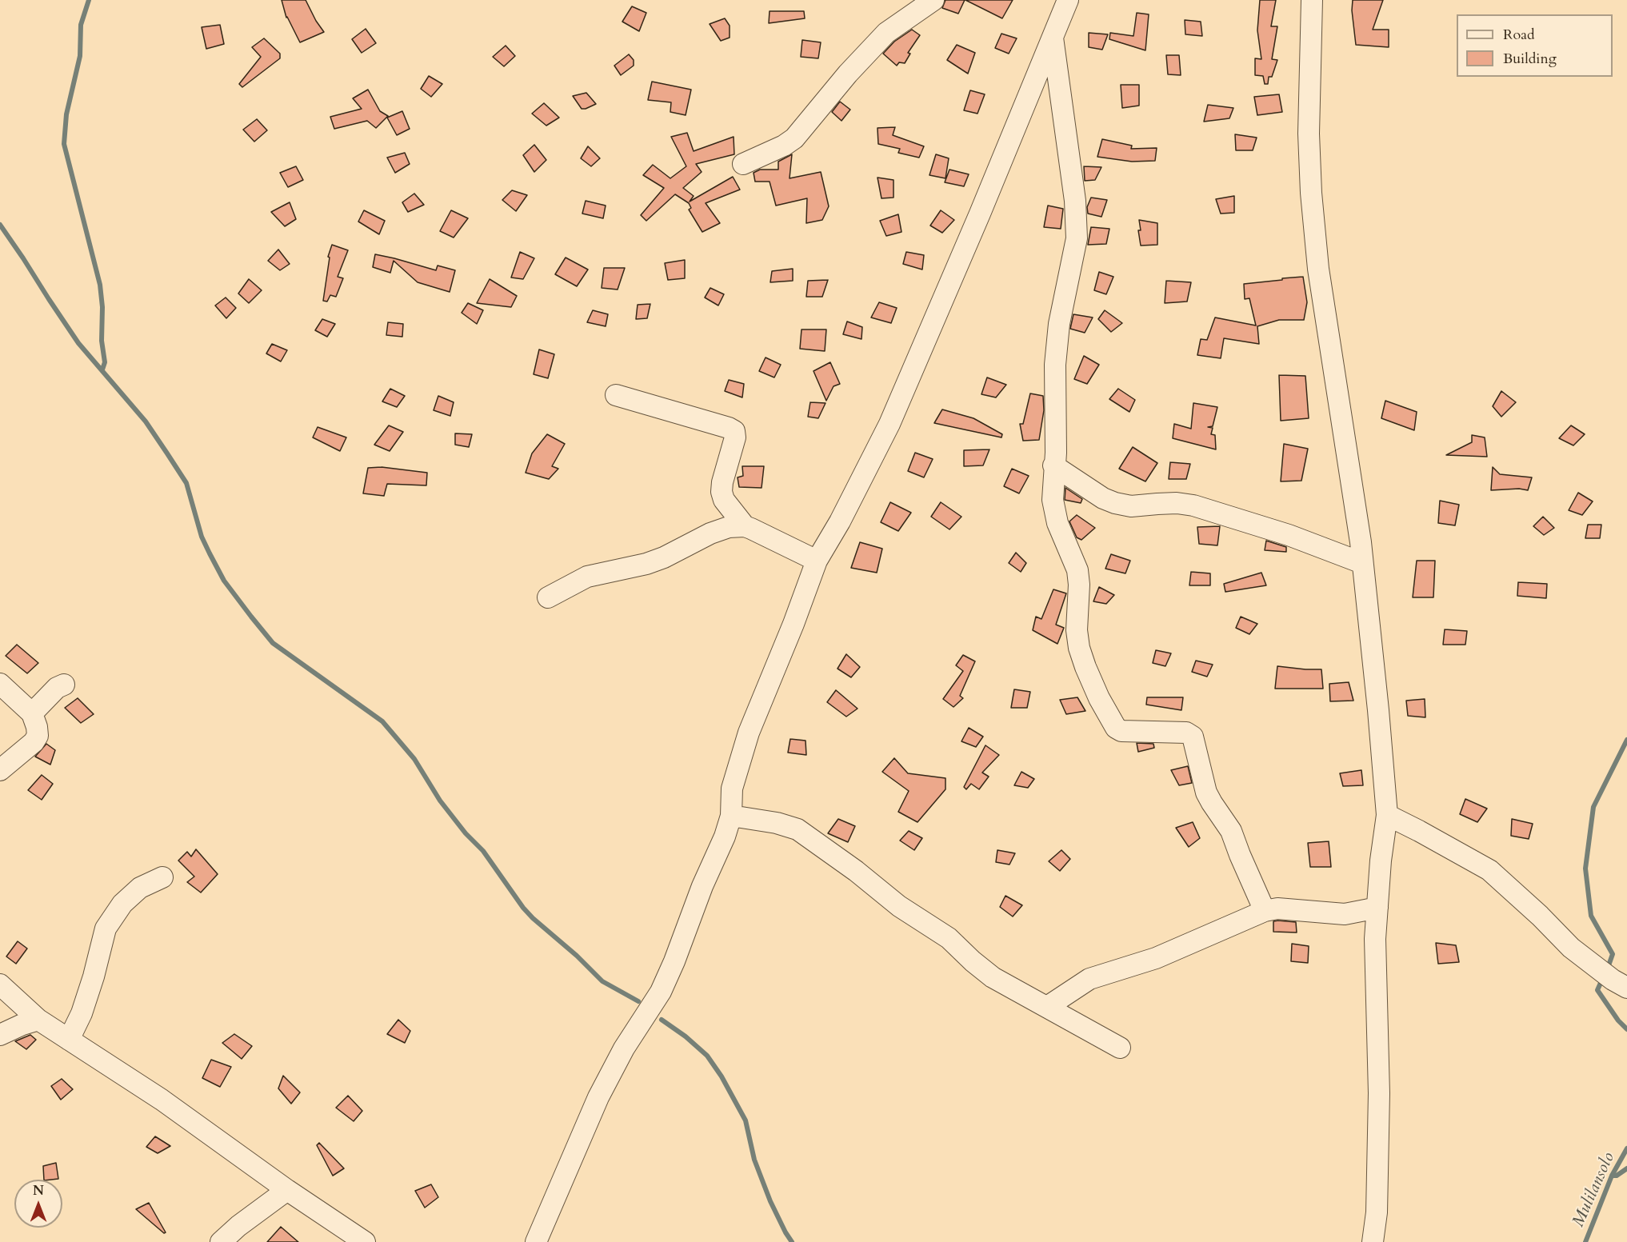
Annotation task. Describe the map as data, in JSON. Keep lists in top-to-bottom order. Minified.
{"water":["Mulilansolo"],"legend":["Road","Building"],"north":"top"}
